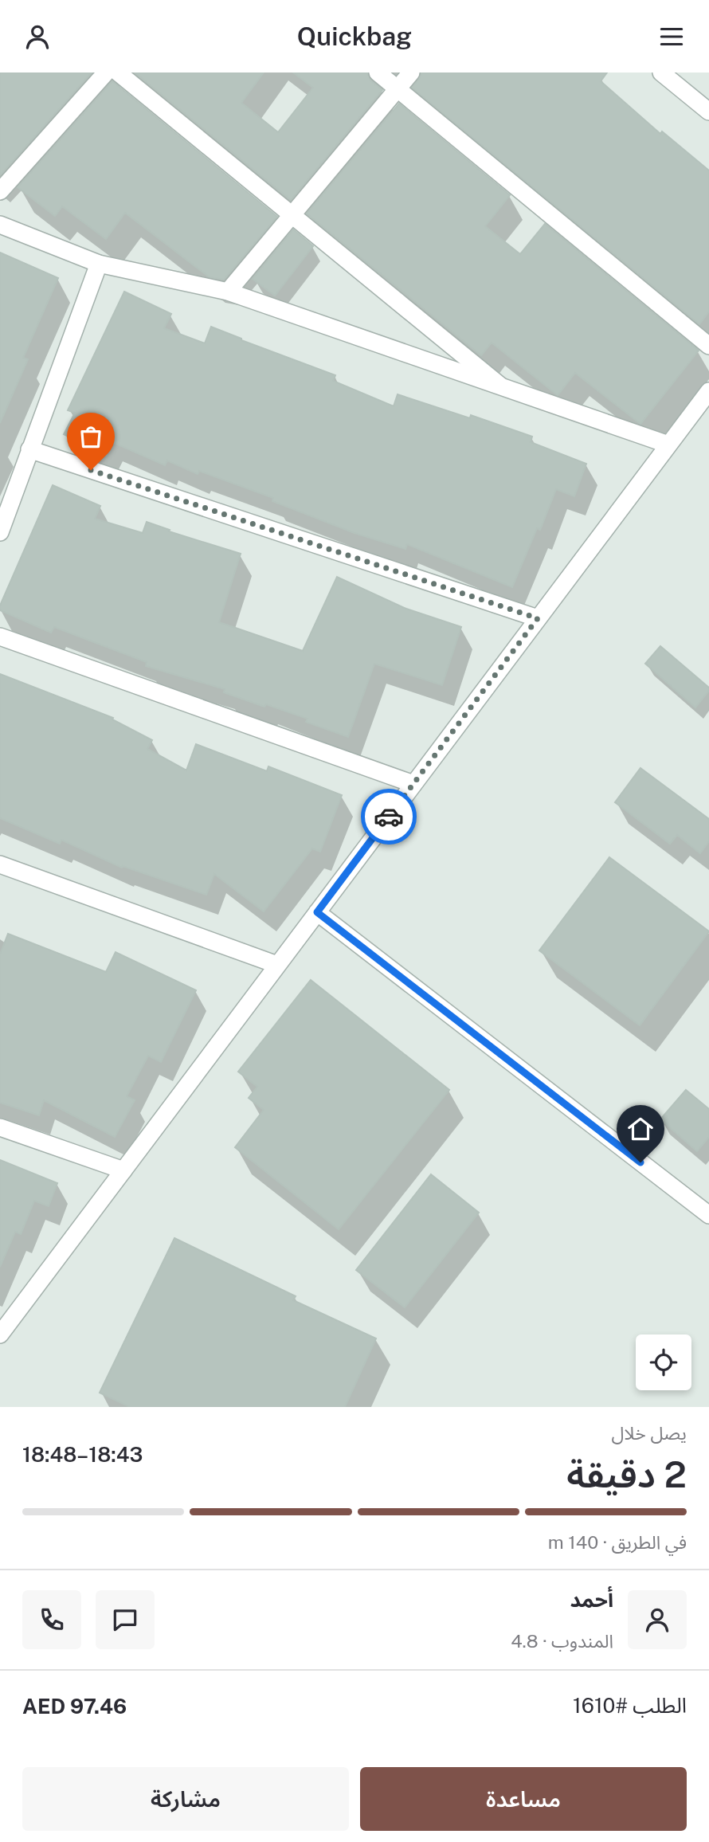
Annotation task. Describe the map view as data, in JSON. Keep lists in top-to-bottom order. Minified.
{"page":{"header":"Quickbag","heading":["2 دقيقة","يصل خلال","18:43–18:48"],"panel":["أحمد","المندوب · 4.8","الطلب #1610","AED 97.46"],"bar":"في الطريق · 140 m","buttons":["مساعدة","مشاركة"]}}
